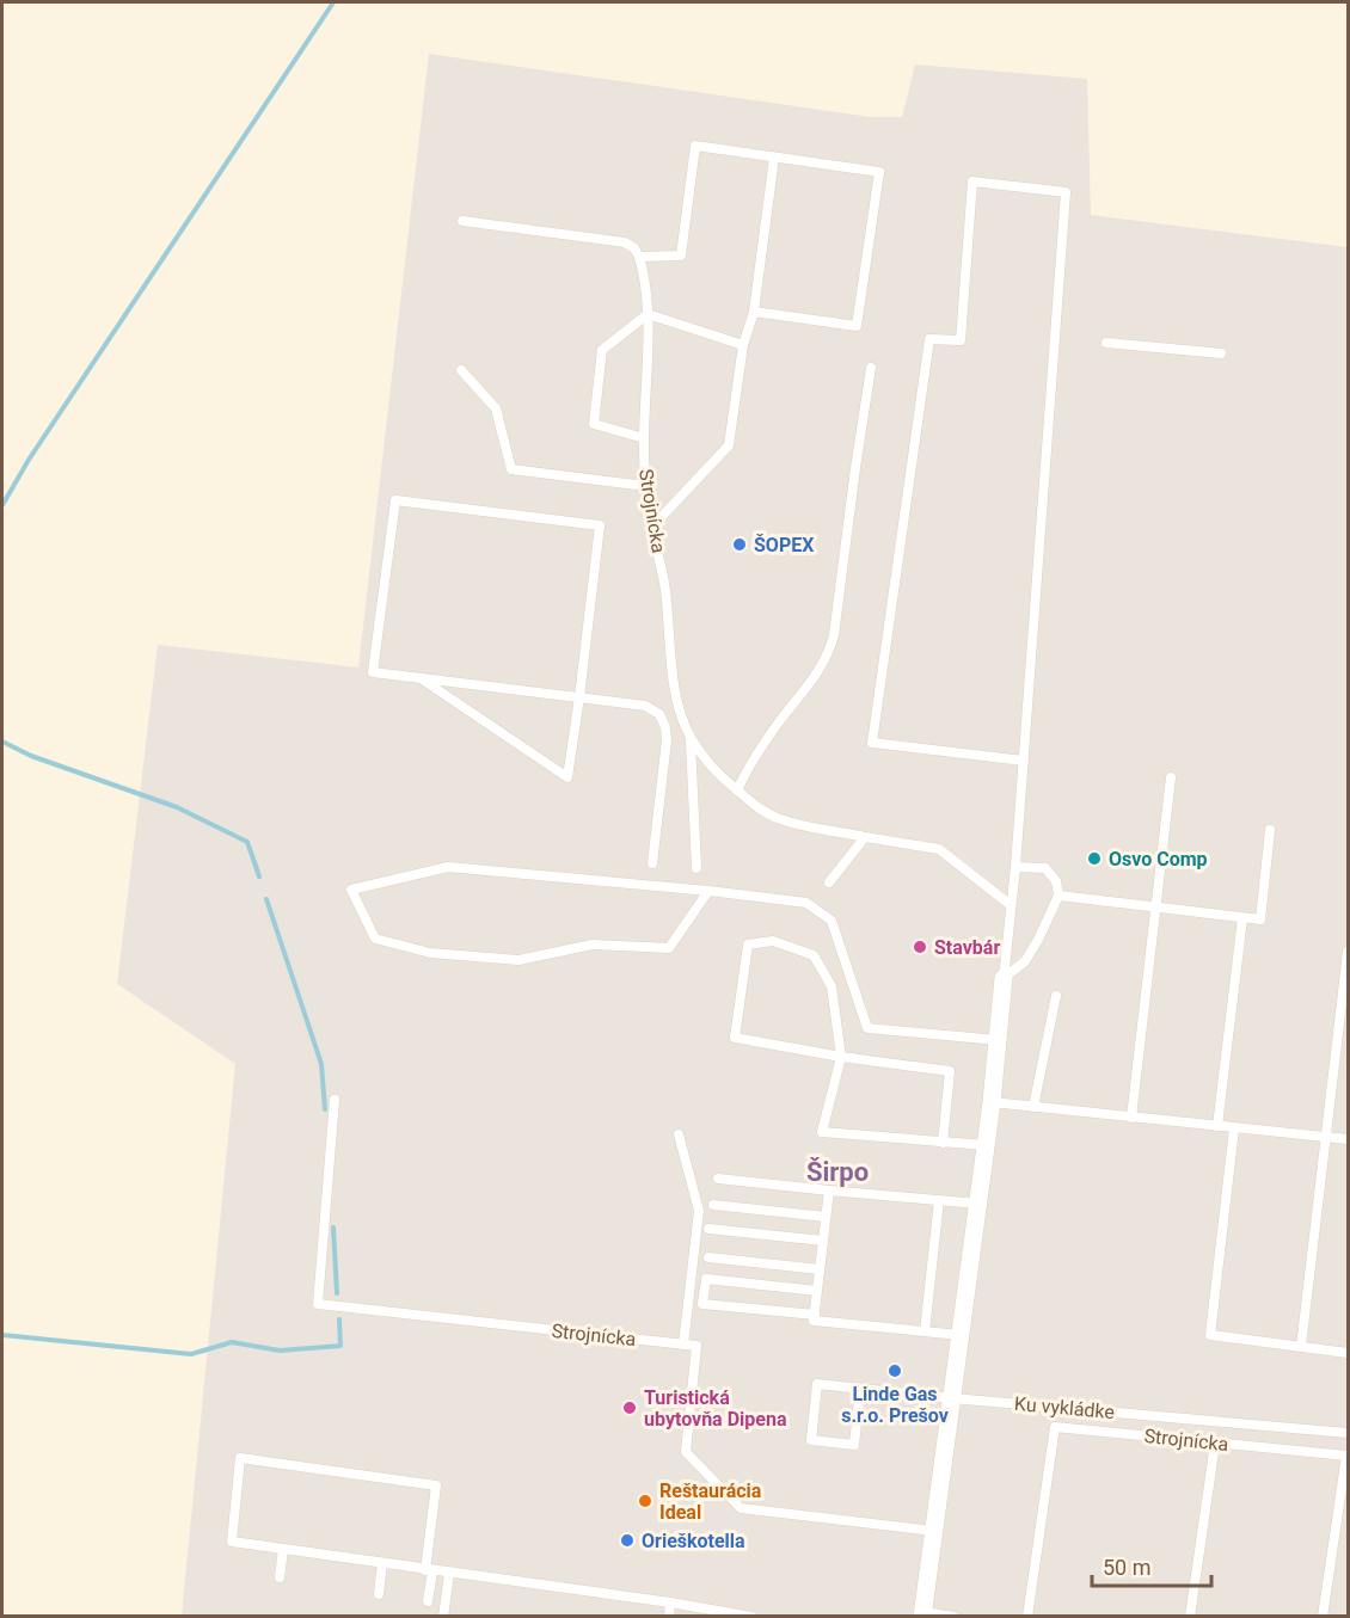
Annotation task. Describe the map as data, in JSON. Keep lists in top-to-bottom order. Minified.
{"streets":{"lane":["Strojnícka","Ku vykládke"]},"districts":["Širpo"],"places":["ŠOPEX","Osvo Comp","Stavbár","Linde Gas s.r.o. Prešov","Turistická ubytovňa Dipena","Reštaurácia Ideal","Orieškotella"],"scale_bar":"50 m"}
